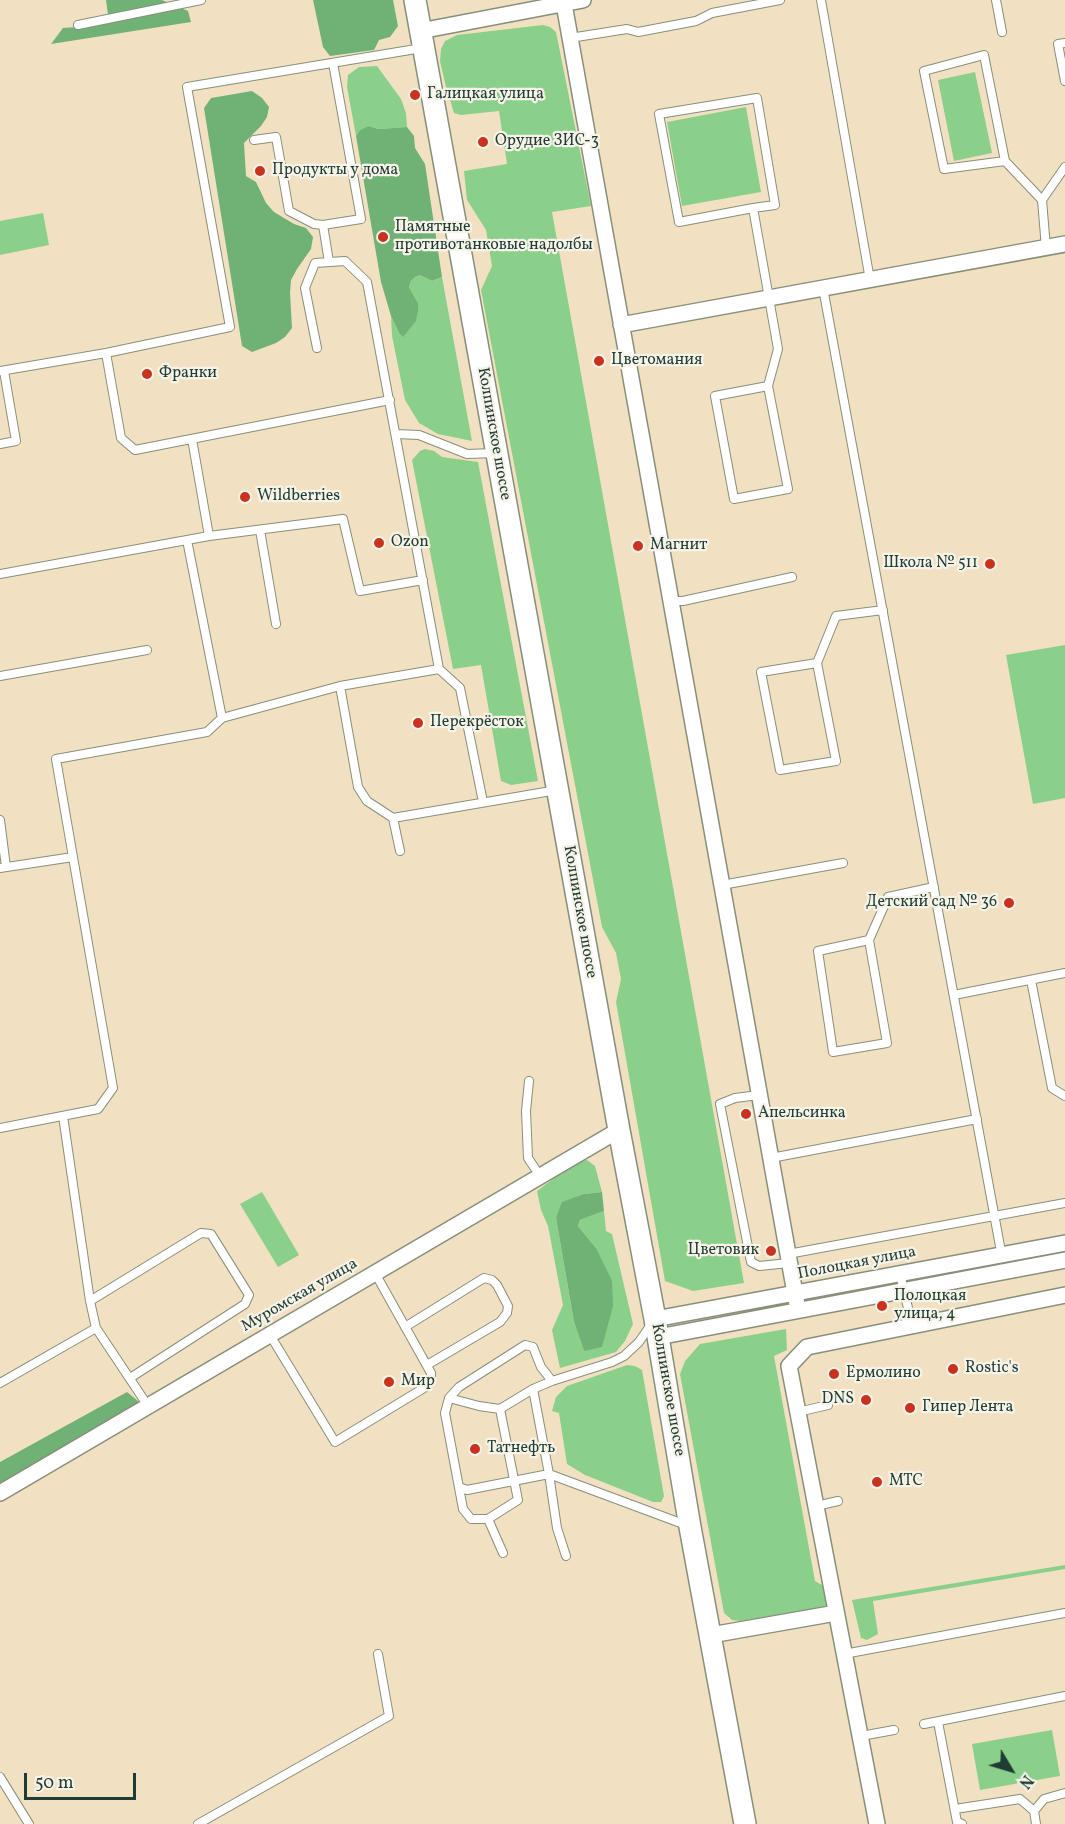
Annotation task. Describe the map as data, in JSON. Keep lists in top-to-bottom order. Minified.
{"streets":{"main road":["Колпинское шоссе"],"street":["Полоцкая улица","Муромская улица"]},"crossings":[["Колпинское шоссе","Полоцкая улица"],["Колпинское шоссе","Муромская улица"]],"places":["Галицкая улица","Орудие ЗИС-3","Продукты у дома","Памятные противотанковые надолбы","Цветомания","Франки","Wildberries","Ozon","Магнит","Школа № 511","Перекрёсток","Детский сад № 36","Апельсинка","Цветовик","Полоцкая улица, 4","Rostic's","Ермолино","Мир","DNS","Гипер Лента","Татнефть","МТС"],"scale_bar":"50 m","north":"bottom right"}
